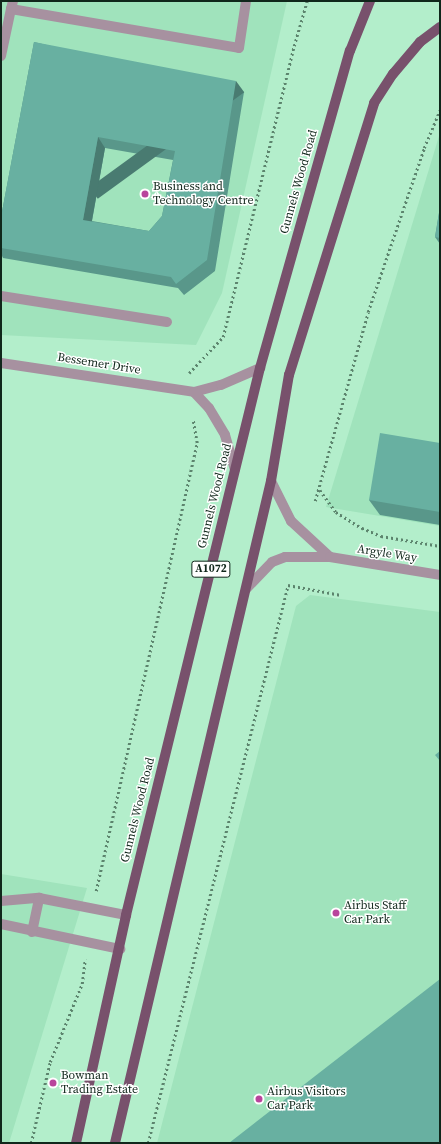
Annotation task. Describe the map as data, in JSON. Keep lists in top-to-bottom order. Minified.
{"streets":{"main road":["Gunnels Wood Road","A1072"],"street":["Bessemer Drive","Argyle Way"]},"crossings":[["Gunnels Wood Road","Bessemer Drive"],["Argyle Way","A1072"]],"places":["Business and Technology Centre","Airbus Staff Car Park","Bowman Trading Estate","Airbus Visitors Car Park"]}
